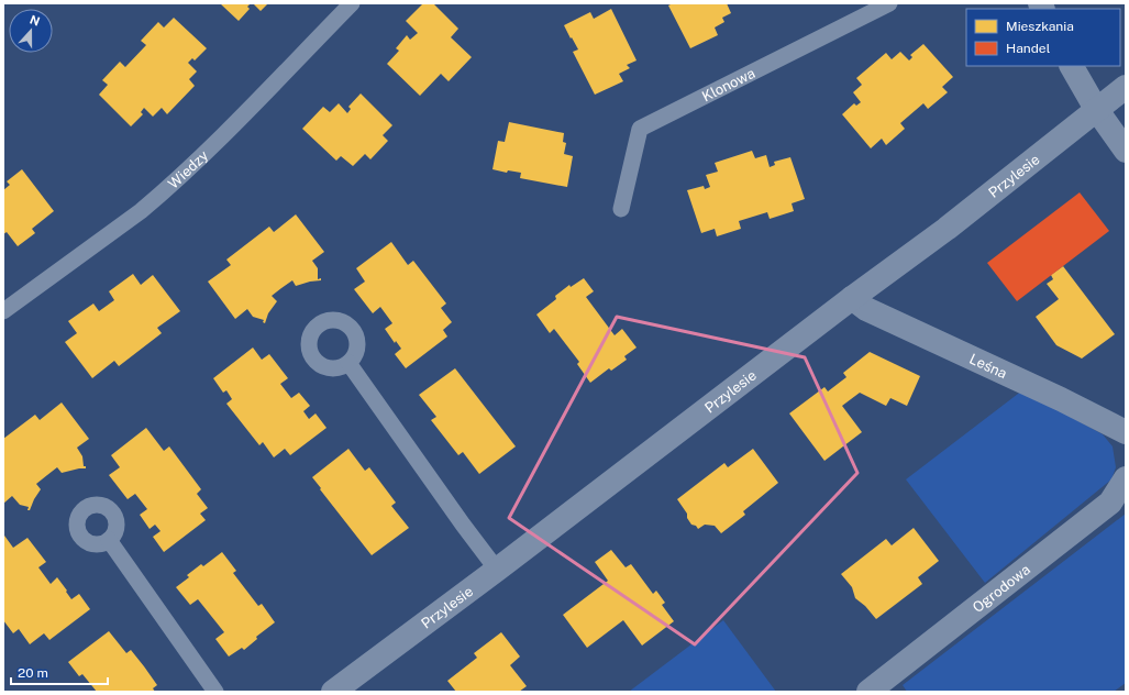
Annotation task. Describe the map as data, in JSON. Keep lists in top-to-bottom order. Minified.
{"streets":{"street":["Przylesie","Leśna","Ogrodowa"],"lane":["Klonowa","Wiedzy"]},"crossings":[["Przylesie","Leśna"]],"legend":["Mieszkania","Handel"],"scale_bar":"20 m","north":"top"}
